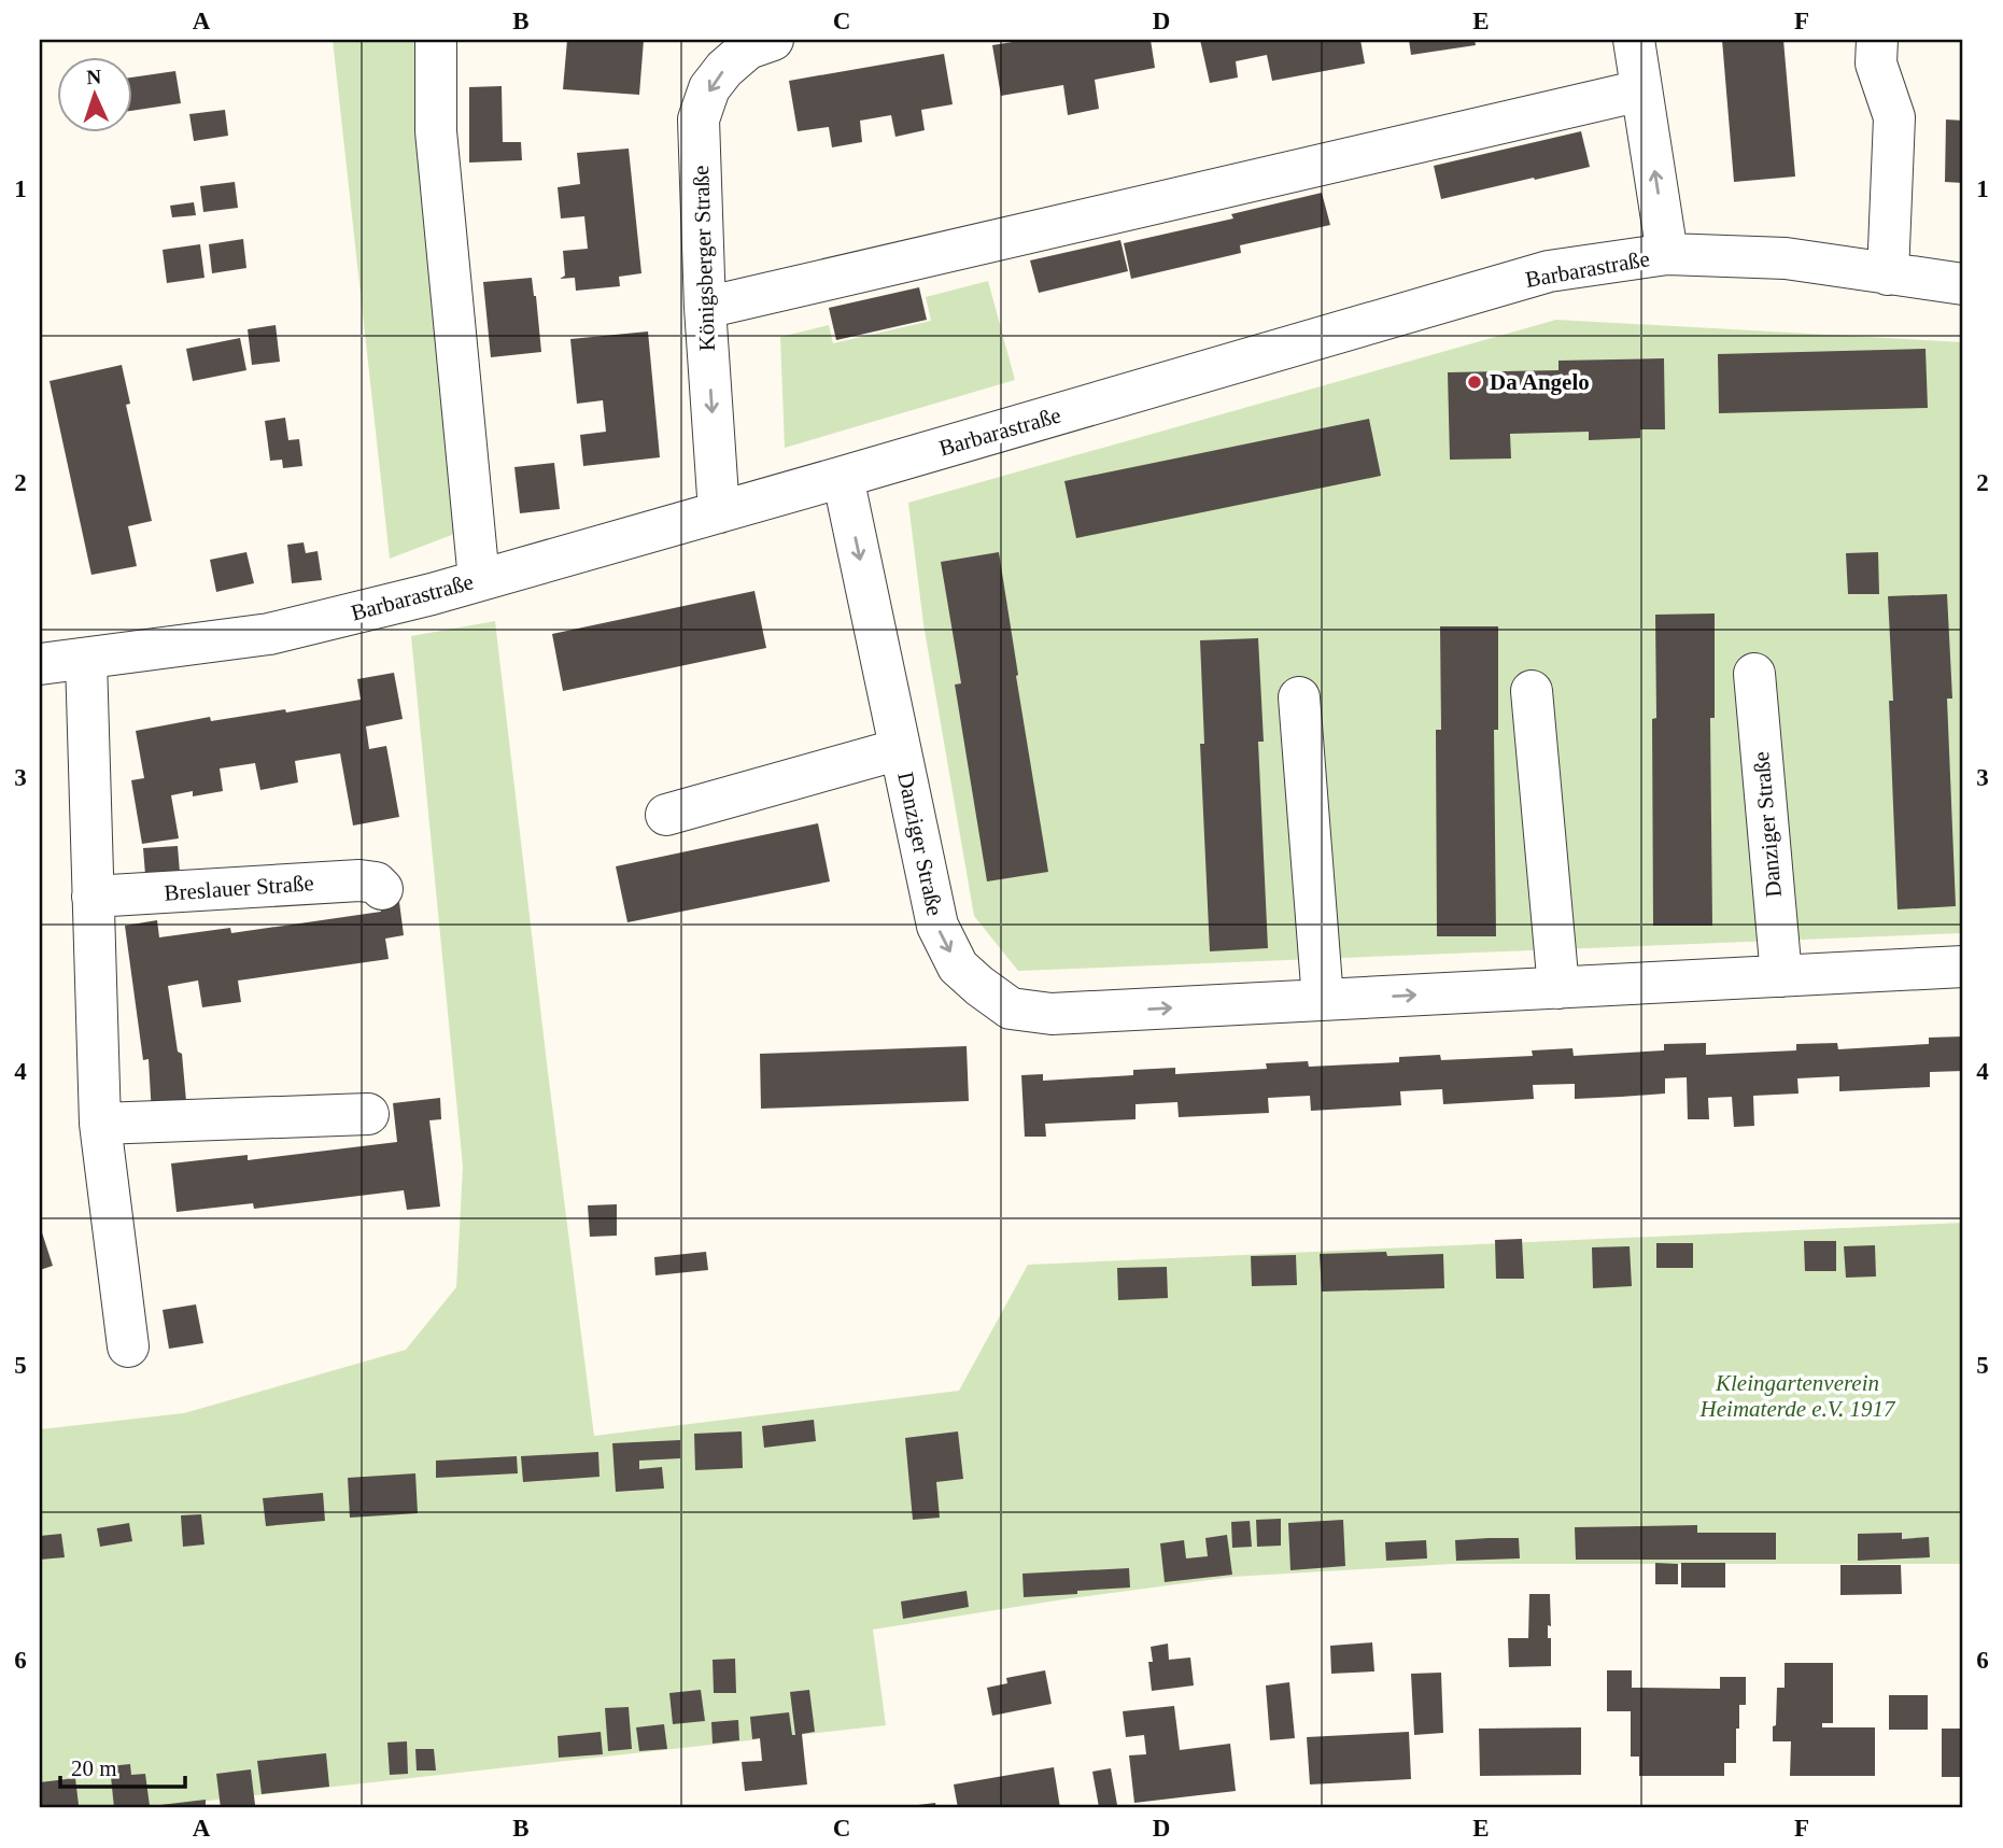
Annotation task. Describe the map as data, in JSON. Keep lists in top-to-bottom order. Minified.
{"streets":{"street":["Königsberger Straße","Barbarastraße","Danziger Straße","Breslauer Straße"]},"crossings":[["Königsberger Straße","Barbarastraße"],["Barbarastraße","Danziger Straße"]],"parks":["Kleingartenverein Heimaterde e.V. 1917"],"places":["Da Angelo"],"scale_bar":"20 m","north":"top","grid":{"columns":["A","B","C","D","E","F"],"rows":["1","2","3","4","5","6"]}}
